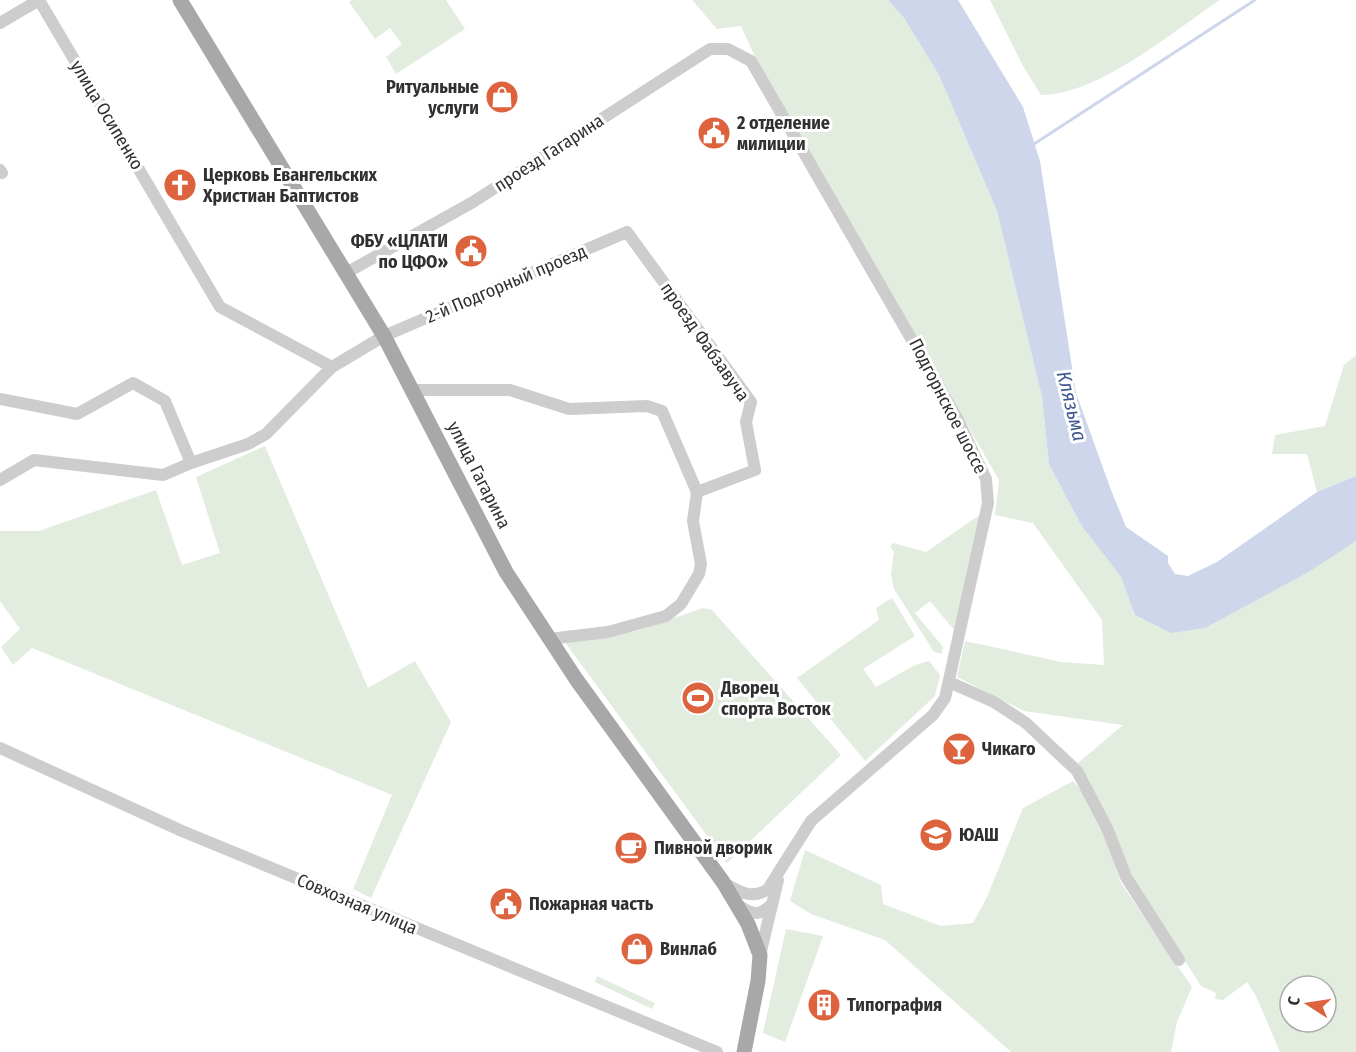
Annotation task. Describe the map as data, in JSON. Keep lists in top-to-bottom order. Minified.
{"streets":{"main road":["улица Гагарина"],"street":["улица Осипенко","проезд Гагарина","2-й Подгорный проезд","проезд Фабзавуча","Подгорнское шоссе","Совхозная улица"]},"crossings":[["улица Осипенко","2-й Подгорный проезд"],["проезд Гагарина","Подгорнское шоссе"],["проезд Гагарина","улица Гагарина"],["2-й Подгорный проезд","проезд Фабзавуча"],["2-й Подгорный проезд","улица Гагарина"],["Подгорнское шоссе","улица Гагарина"]],"water":["Клязьма"],"places":{"shop":["Ритуальные услуги","Винлаб"],"public building":["2 отделение милиции","ФБУ «ЦЛАТИ по ЦФО»","Пожарная часть"],"church":["Церковь Евангельских Христиан Баптистов"],"sports":["Дворец спорта Восток"],"bar":["Чикаго"],"school or university":["ЮАШ"],"cafe":["Пивной дворик"],"building":["Типография"]},"north":"left"}
